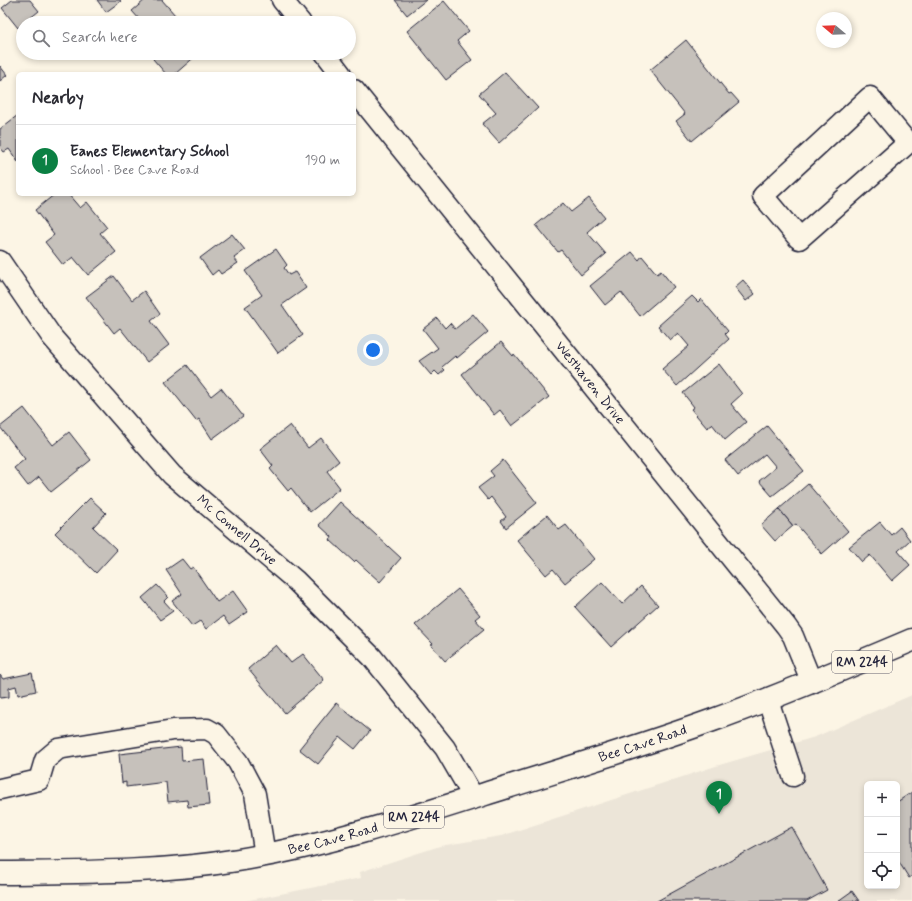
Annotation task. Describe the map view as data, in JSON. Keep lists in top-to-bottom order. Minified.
{"streets":{"main road":["RM 2244","Bee Cave Road"],"street":["Westhaven Drive","Mc Connell Drive"]},"crossings":[["Westhaven Drive","RM 2244"],["Westhaven Drive","Bee Cave Road"],["Mc Connell Drive","Bee Cave Road"],["RM 2244","Bee Cave Road"]],"north":"left","page":{"search":"Search here","heading":"Nearby","list":[{"mark":"1","name":"Eanes Elementary School","note":"School · Bee Cave Road","value":"190 m"}],"map_buttons":["+","−"],"pins":"1"}}
